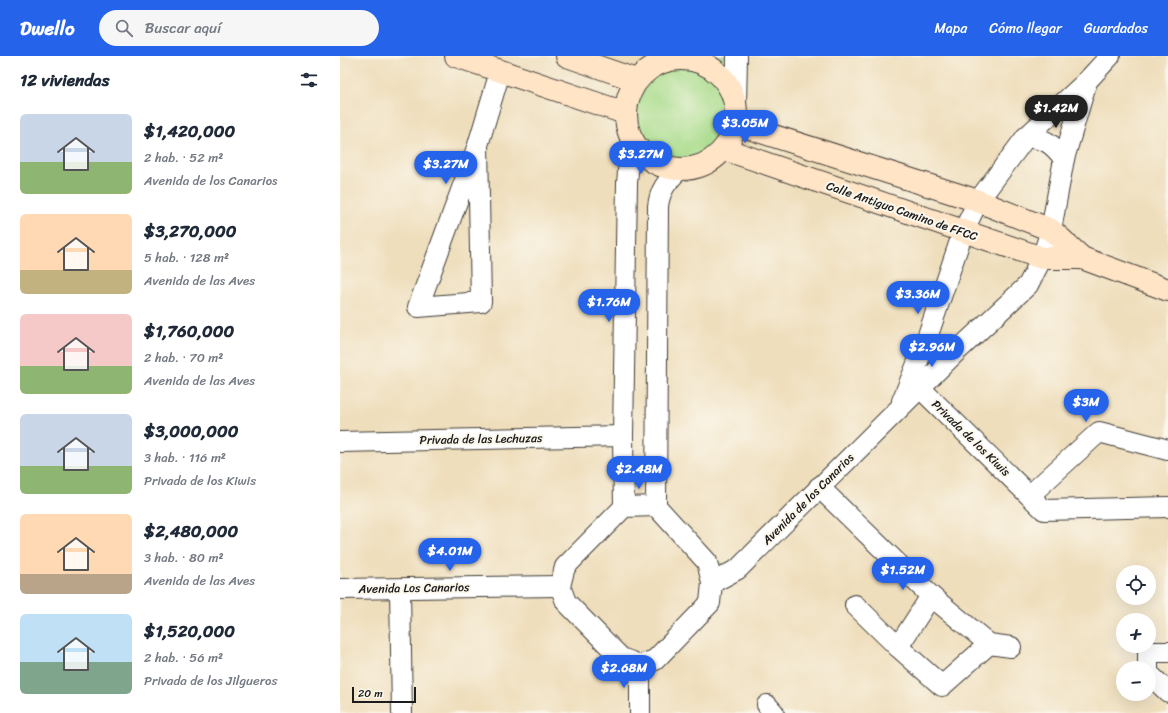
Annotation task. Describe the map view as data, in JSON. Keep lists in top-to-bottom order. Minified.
{"streets":{"main road":["Calle Antiguo Camino de FFCC"],"street":["Privada de los Kiwis","Privada de las Lechuzas","Avenida de los Canarios","Avenida Los Canarios"]},"crossings":[["Calle Antiguo Camino de FFCC","Avenida de los Canarios"],["Privada de los Kiwis","Avenida de los Canarios"]],"scale_bar":"20 m","page":{"header":"Dwello","search":"Buscar aquí","nav":["Mapa","Cómo llegar","Guardados"],"heading":"12 viviendas","price":["$1.42M","$3.05M","$3.27M","$3.27M","$3.36M","$1.76M","$2.96M","$3M","$2.48M","$4.01M","$1.52M","$2.68M"],"list":[{"name":"$1,420,000","note":"2 hab. · 52 m² · Avenida de los Canarios"},{"name":"$3,270,000","note":"5 hab. · 128 m² · Avenida de las Aves"},{"name":"$1,760,000","note":"2 hab. · 70 m² · Avenida de las Aves"},{"name":"$3,000,000","note":"3 hab. · 116 m² · Privada de los Kiwis"},{"name":"$2,480,000","note":"3 hab. · 80 m² · Avenida de las Aves"},{"name":"$1,520,000","note":"2 hab. · 56 m² · Privada de los Jilgueros"}],"map_buttons":["+","−"],"scale":"20 m"}}
